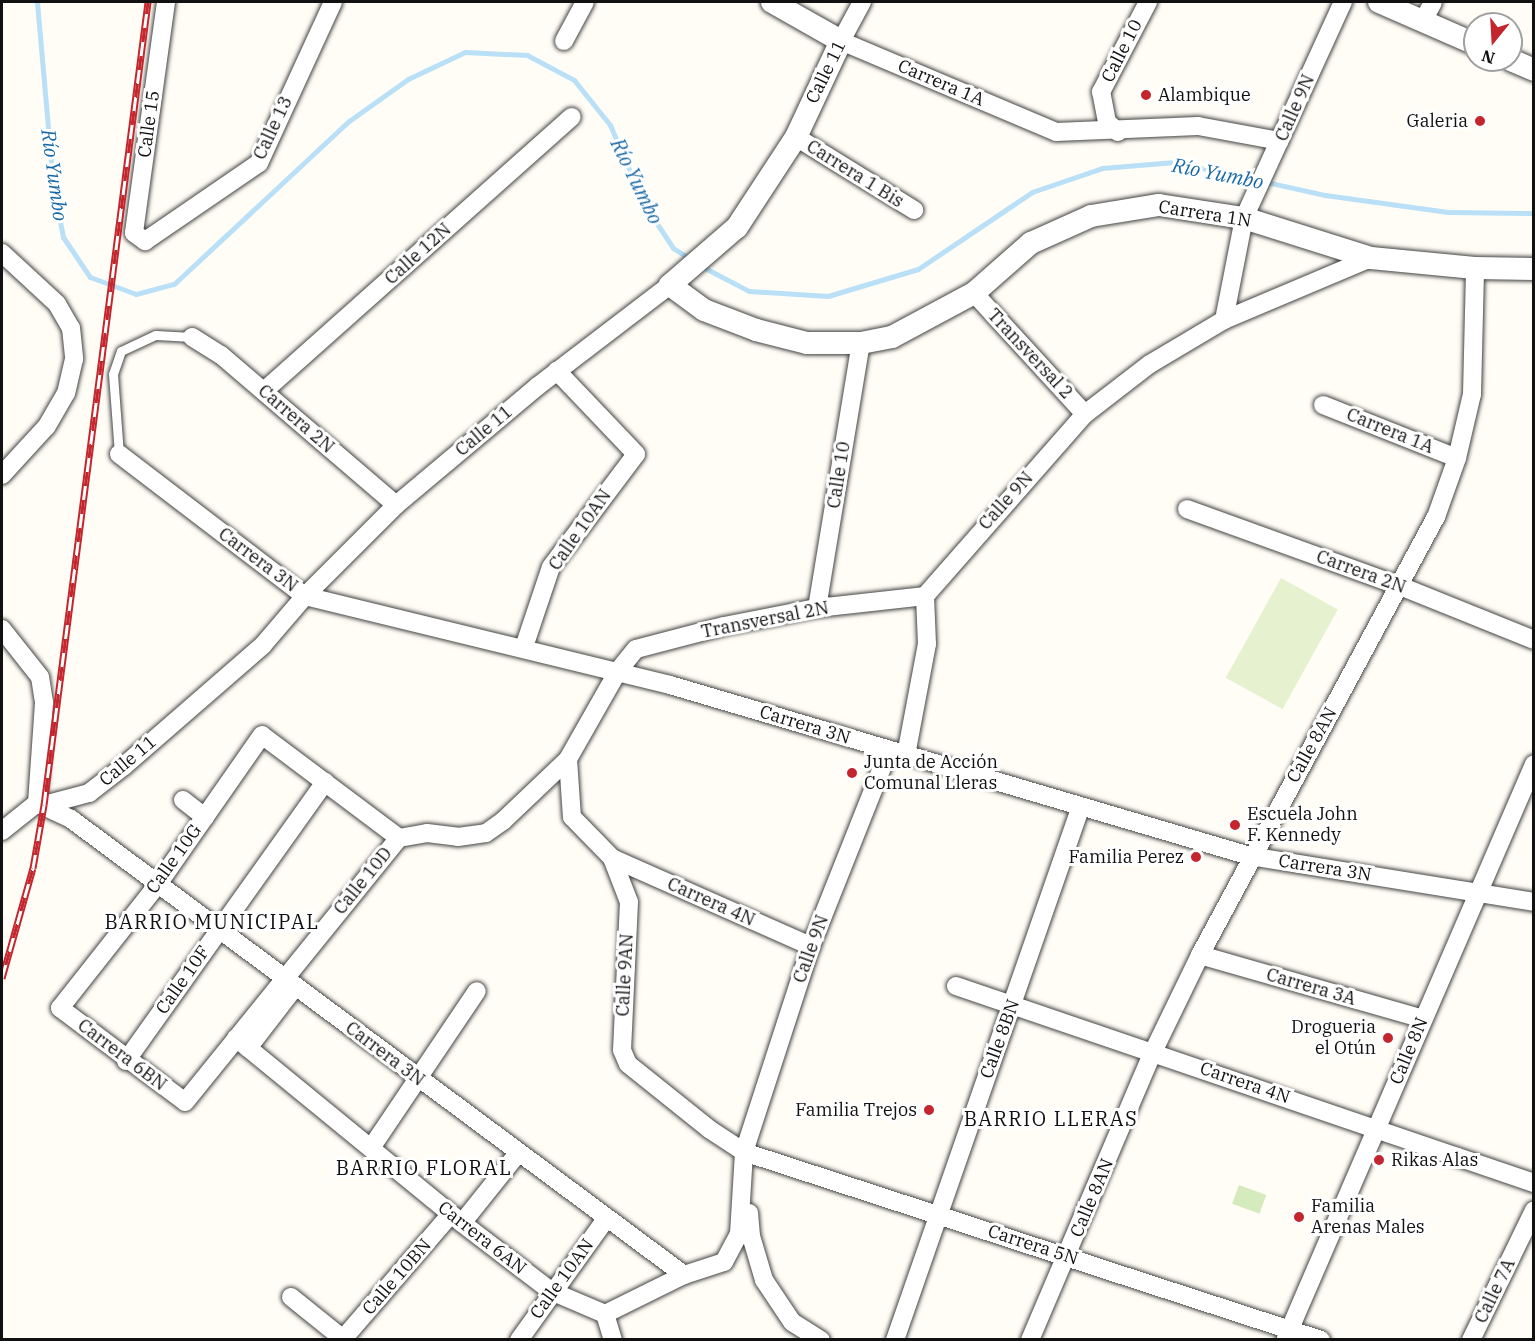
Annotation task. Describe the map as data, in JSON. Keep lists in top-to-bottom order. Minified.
{"streets":{"street":["Calle 10","Calle 11","Carrera 1A","Calle 9N","Calle 15","Calle 13","Carrera 1 Bis","Carrera 1N","Calle 12N","Transversal 2","Carrera 2N","Calle 10AN","Carrera 3N","Transversal 2N","Calle 8AN","Calle 10G","Calle 10D","Carrera 4N","Calle 9AN","Calle 10F","Carrera 3A","Calle 8BN","Calle 8N","Carrera 6BN","Carrera 6AN","Carrera 5N","Calle 10BN","Calle 7A"]},"crossings":[["Calle 10","Carrera 1A"],["Calle 10","Carrera 1N"],["Calle 10","Transversal 2N"],["Calle 11","Carrera 1A"],["Calle 11","Carrera 1 Bis"],["Calle 11","Carrera 1N"],["Calle 11","Carrera 2N"],["Calle 11","Calle 10AN"],["Calle 11","Carrera 3N"],["Carrera 1A","Calle 9N"],["Carrera 1A","Calle 8AN"],["Calle 9N","Carrera 1N"],["Calle 9N","Transversal 2"],["Calle 9N","Carrera 3N"],["Calle 9N","Transversal 2N"],["Calle 9N","Carrera 4N"],["Calle 9N","Calle 9AN"],["Calle 9N","Carrera 5N"],["Calle 15","Calle 13"],["Carrera 1N","Transversal 2"],["Carrera 1N","Calle 8AN"],["Calle 12N","Carrera 2N"],["Carrera 2N","Calle 8AN"],["Calle 10AN","Carrera 3N"],["Calle 10AN","Carrera 6AN"],["Carrera 3N","Transversal 2N"],["Carrera 3N","Calle 8AN"],["Carrera 3N","Calle 10G"],["Carrera 3N","Calle 10D"],["Carrera 3N","Calle 10F"],["Carrera 3N","Calle 8BN"],["Carrera 3N","Calle 8N"],["Carrera 3N","Calle 10BN"],["Transversal 2N","Calle 10D"],["Calle 8AN","Carrera 4N"],["Calle 8AN","Carrera 3A"],["Calle 8AN","Carrera 5N"],["Calle 10G","Calle 10F"],["Calle 10G","Carrera 6BN"],["Calle 10D","Calle 9AN"],["Calle 10D","Carrera 6BN"],["Calle 10D","Carrera 6AN"],["Carrera 4N","Calle 9AN"],["Carrera 4N","Calle 8BN"],["Carrera 4N","Calle 8N"],["Calle 9AN","Carrera 5N"],["Calle 10F","Carrera 6BN"],["Carrera 3A","Calle 8N"],["Calle 8BN","Carrera 5N"],["Calle 8N","Carrera 5N"],["Carrera 6AN","Calle 10BN"]],"districts":["BARRIO MUNICIPAL","BARRIO LLERAS","BARRIO FLORAL"],"water":["Río Yumbo"],"places":["Alambique","Galeria","Junta de Acción Comunal Lleras","Escuela John F. Kennedy","Familia Perez","Drogueria el Otún","Familia Trejos","Rikas Alas","Familia Arenas Males"],"north":"bottom"}
